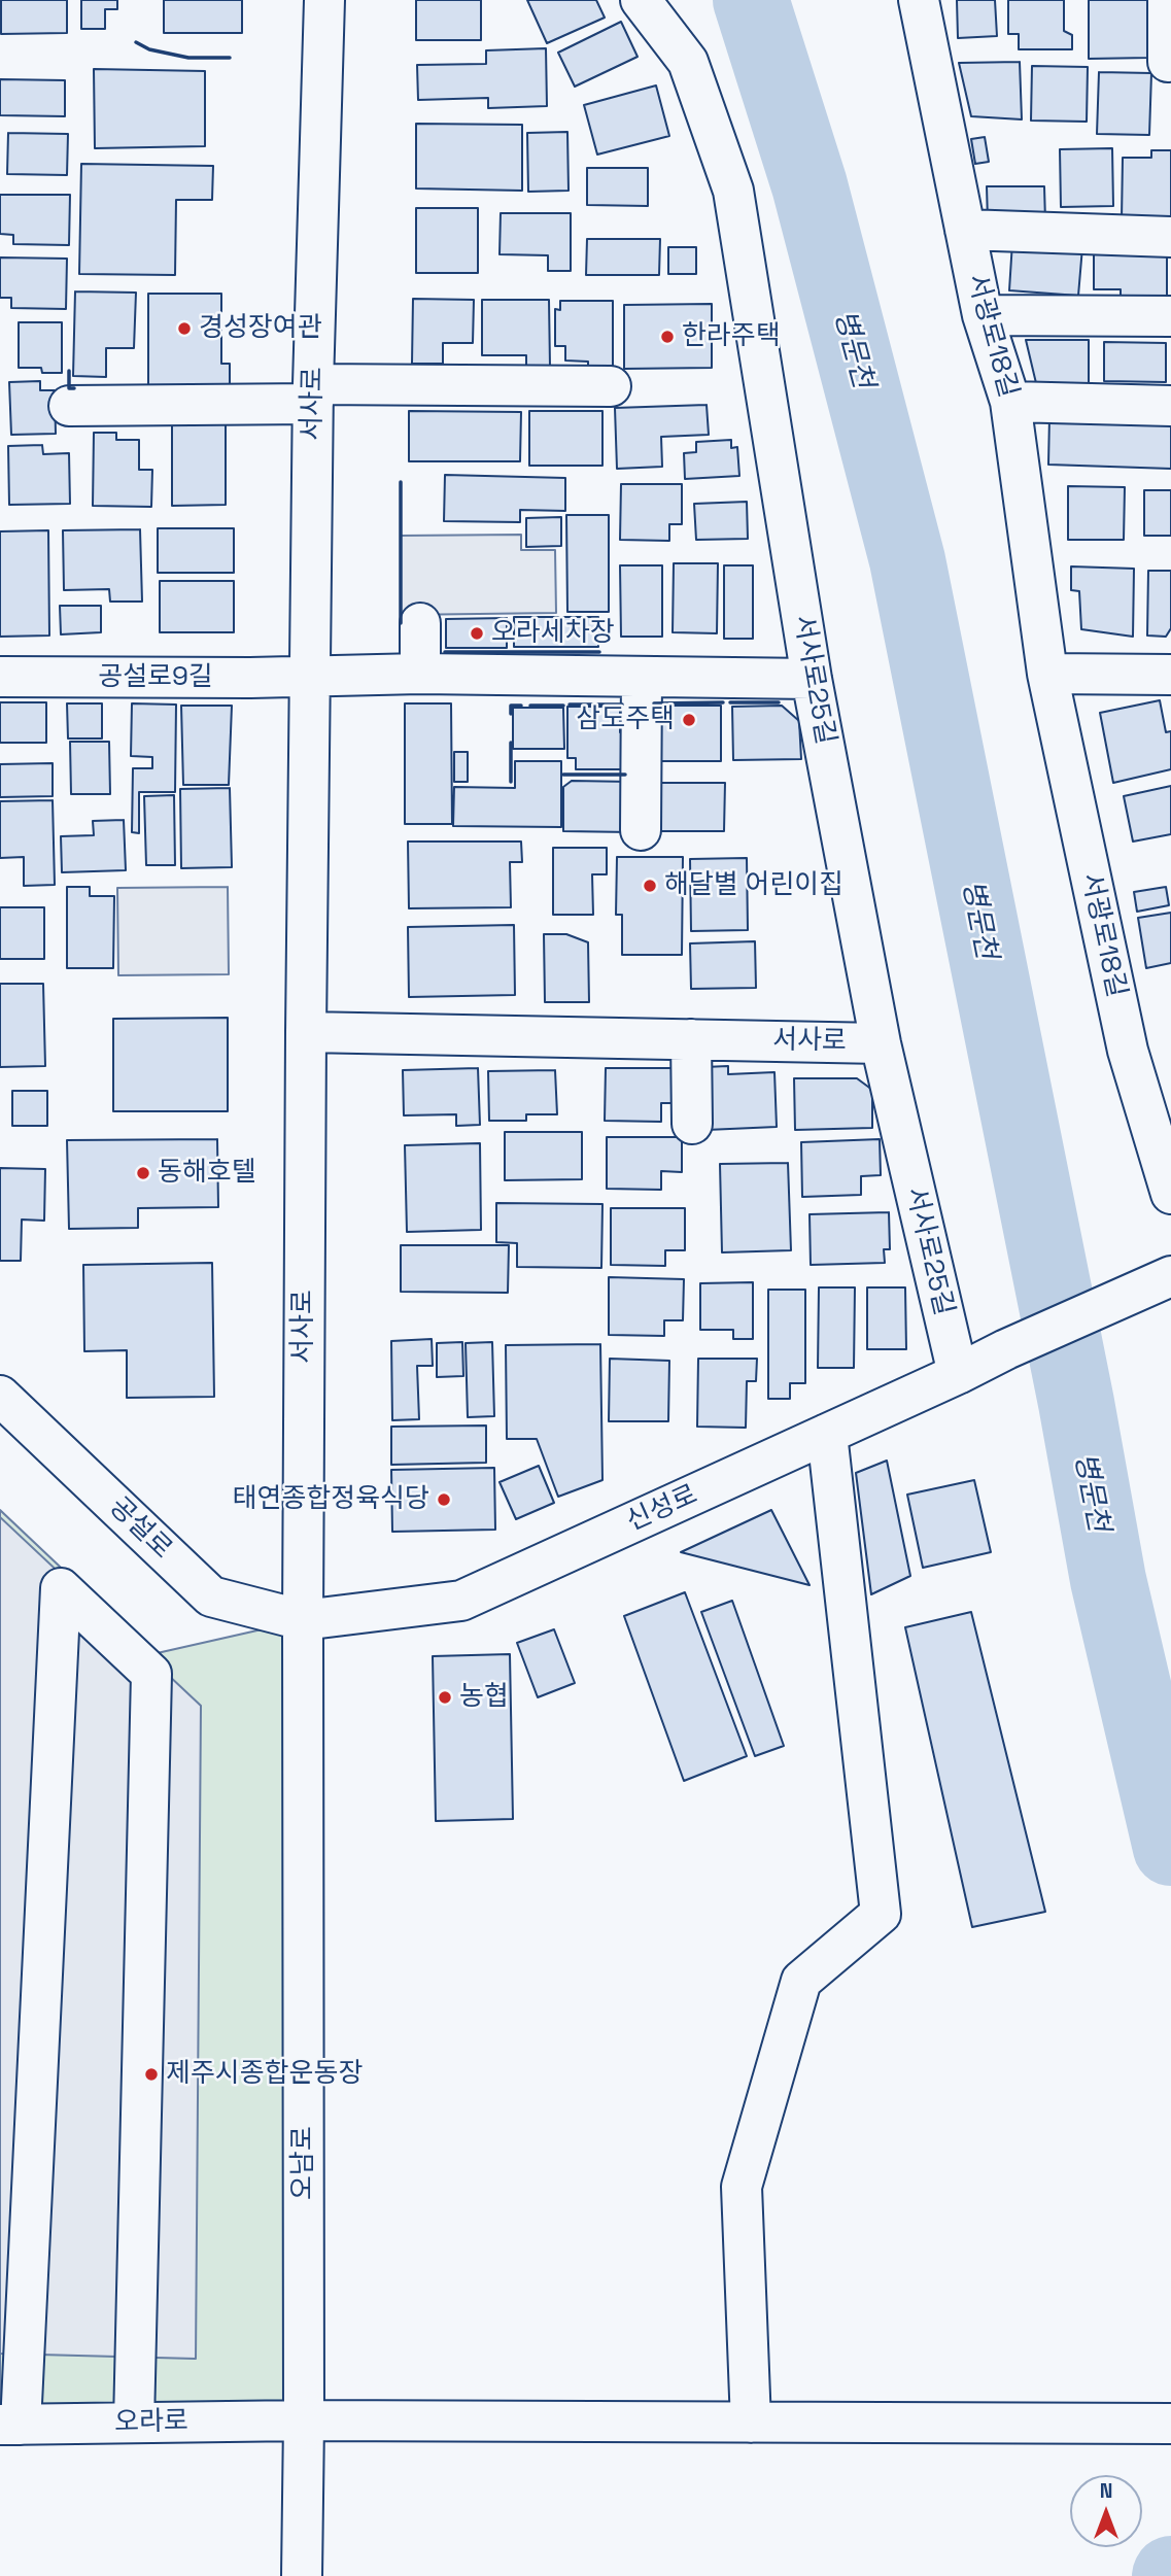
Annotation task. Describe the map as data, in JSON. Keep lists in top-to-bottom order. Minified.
{"streets":{"street":["서광로18길","서사로","공설로9길","서사로25길","신성로","공설로","오남로","오라로"]},"crossings":[["서사로","공설로9길"],["서사로","서사로25길"],["서사로","신성로"],["서사로","공설로"],["서사로","오남로"],["서사로25길","신성로"],["신성로","공설로"],["신성로","오남로"],["공설로","오남로"],["오남로","오라로"]],"water":["병문천"],"places":["경성장여관","한라주택","오라세차장","삼도주택","해달별 어린이집","동해호텔","태연종합정육식당","농협","제주시종합운동장"],"north":"top"}
